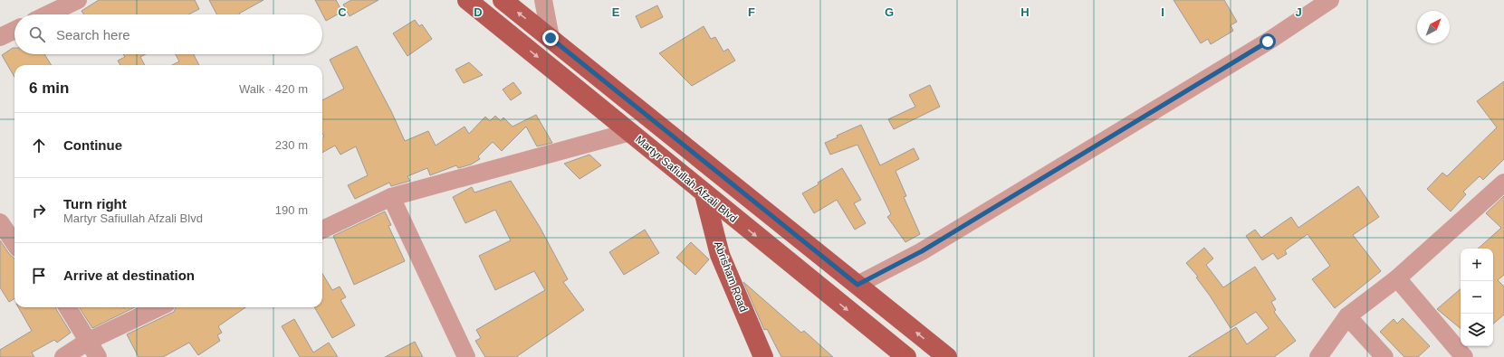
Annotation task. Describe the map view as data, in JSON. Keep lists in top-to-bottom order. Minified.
{"streets":{"main road":["Martyr Safiullah Afzali Blvd","Abrisham Road"]},"crossings":[["Martyr Safiullah Afzali Blvd","Abrisham Road"]],"north":"top right","page":{"search":"Search here","heading":["6 min","Walk · 420 m"],"list":[["Continue","230 m"],["Turn right","Martyr Safiullah Afzali Blvd","190 m"],"Arrive at destination"],"map_buttons":["+","−"]},"grid":{"columns":["C","D","E","F","G","H","I","J"]}}
